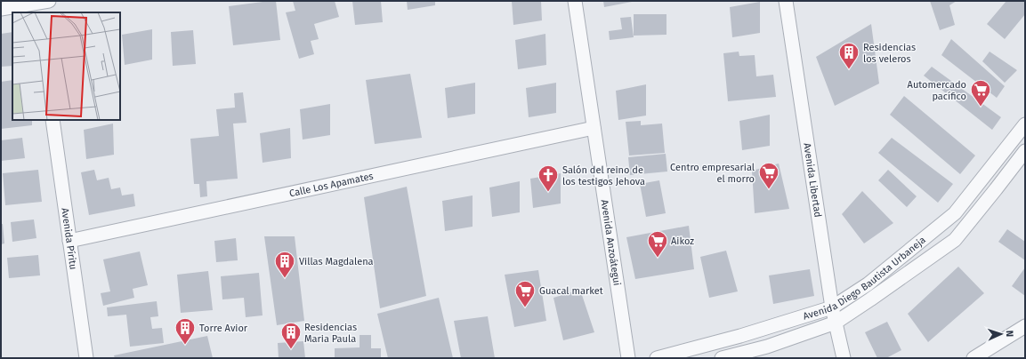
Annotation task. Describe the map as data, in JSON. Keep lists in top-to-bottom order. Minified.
{"streets":{"street":["Avenida Libertad","Calle Los Apamates","Avenida Píritu","Avenida Anzoátegui","Avenida Diego Bautista Urbaneja"]},"crossings":[["Avenida Libertad","Avenida Diego Bautista Urbaneja"],["Calle Los Apamates","Avenida Píritu"],["Calle Los Apamates","Avenida Anzoátegui"]],"places":{"building":["Residencias los veleros","Villas Magdalena","Torre Avior","Residencias Maria Paula"],"supermarket":["Automercado pacífico","Centro empresarial el morro","Aikoz","Guacal market"],"church":["Salón del reino de los testigos Jehova"]},"north":"right"}
